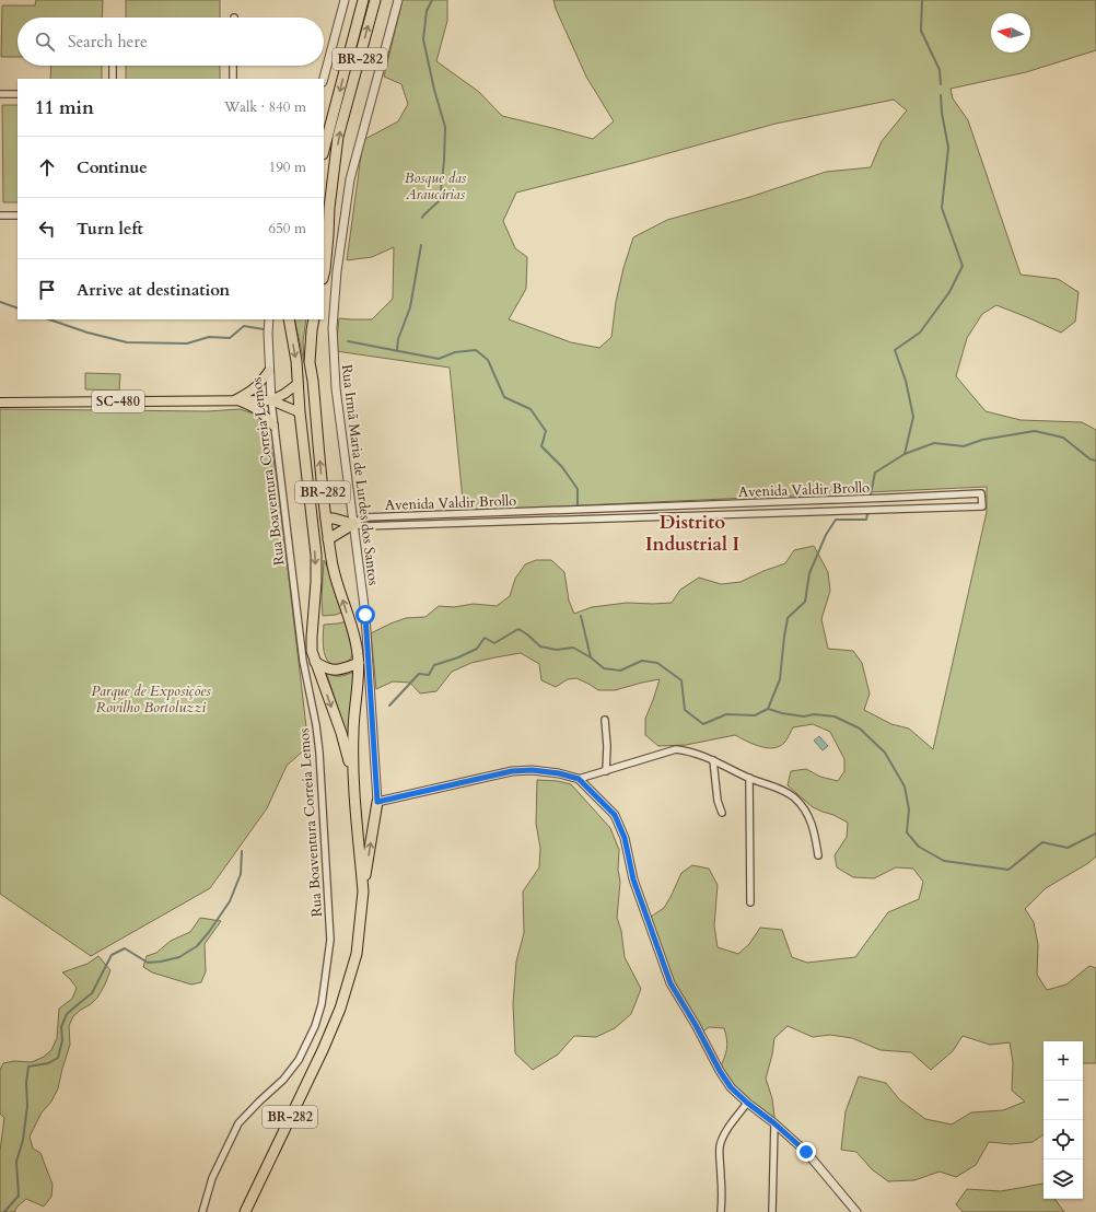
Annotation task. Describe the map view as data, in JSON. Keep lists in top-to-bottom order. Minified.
{"streets":{"highway":["BR-282"],"main road":["SC-480"],"street":["Rua Boaventura Correia Lemos","Rua Irmã Maria de Lurdes dos Santos","Avenida Valdir Brollo"]},"crossings":[["BR-282","SC-480"],["SC-480","Rua Boaventura Correia Lemos"],["Rua Irmã Maria de Lurdes dos Santos","Avenida Valdir Brollo"]],"districts":["Distrito Industrial I"],"parks":["Bosque das Araucárias","Parque de Exposições Rovilho Bortoluzzi"],"north":"left","page":{"search":"Search here","heading":["11 min","Walk · 840 m"],"list":[["Continue","190 m"],["Turn left","650 m"],"Arrive at destination"],"map_buttons":["+","−"]}}
